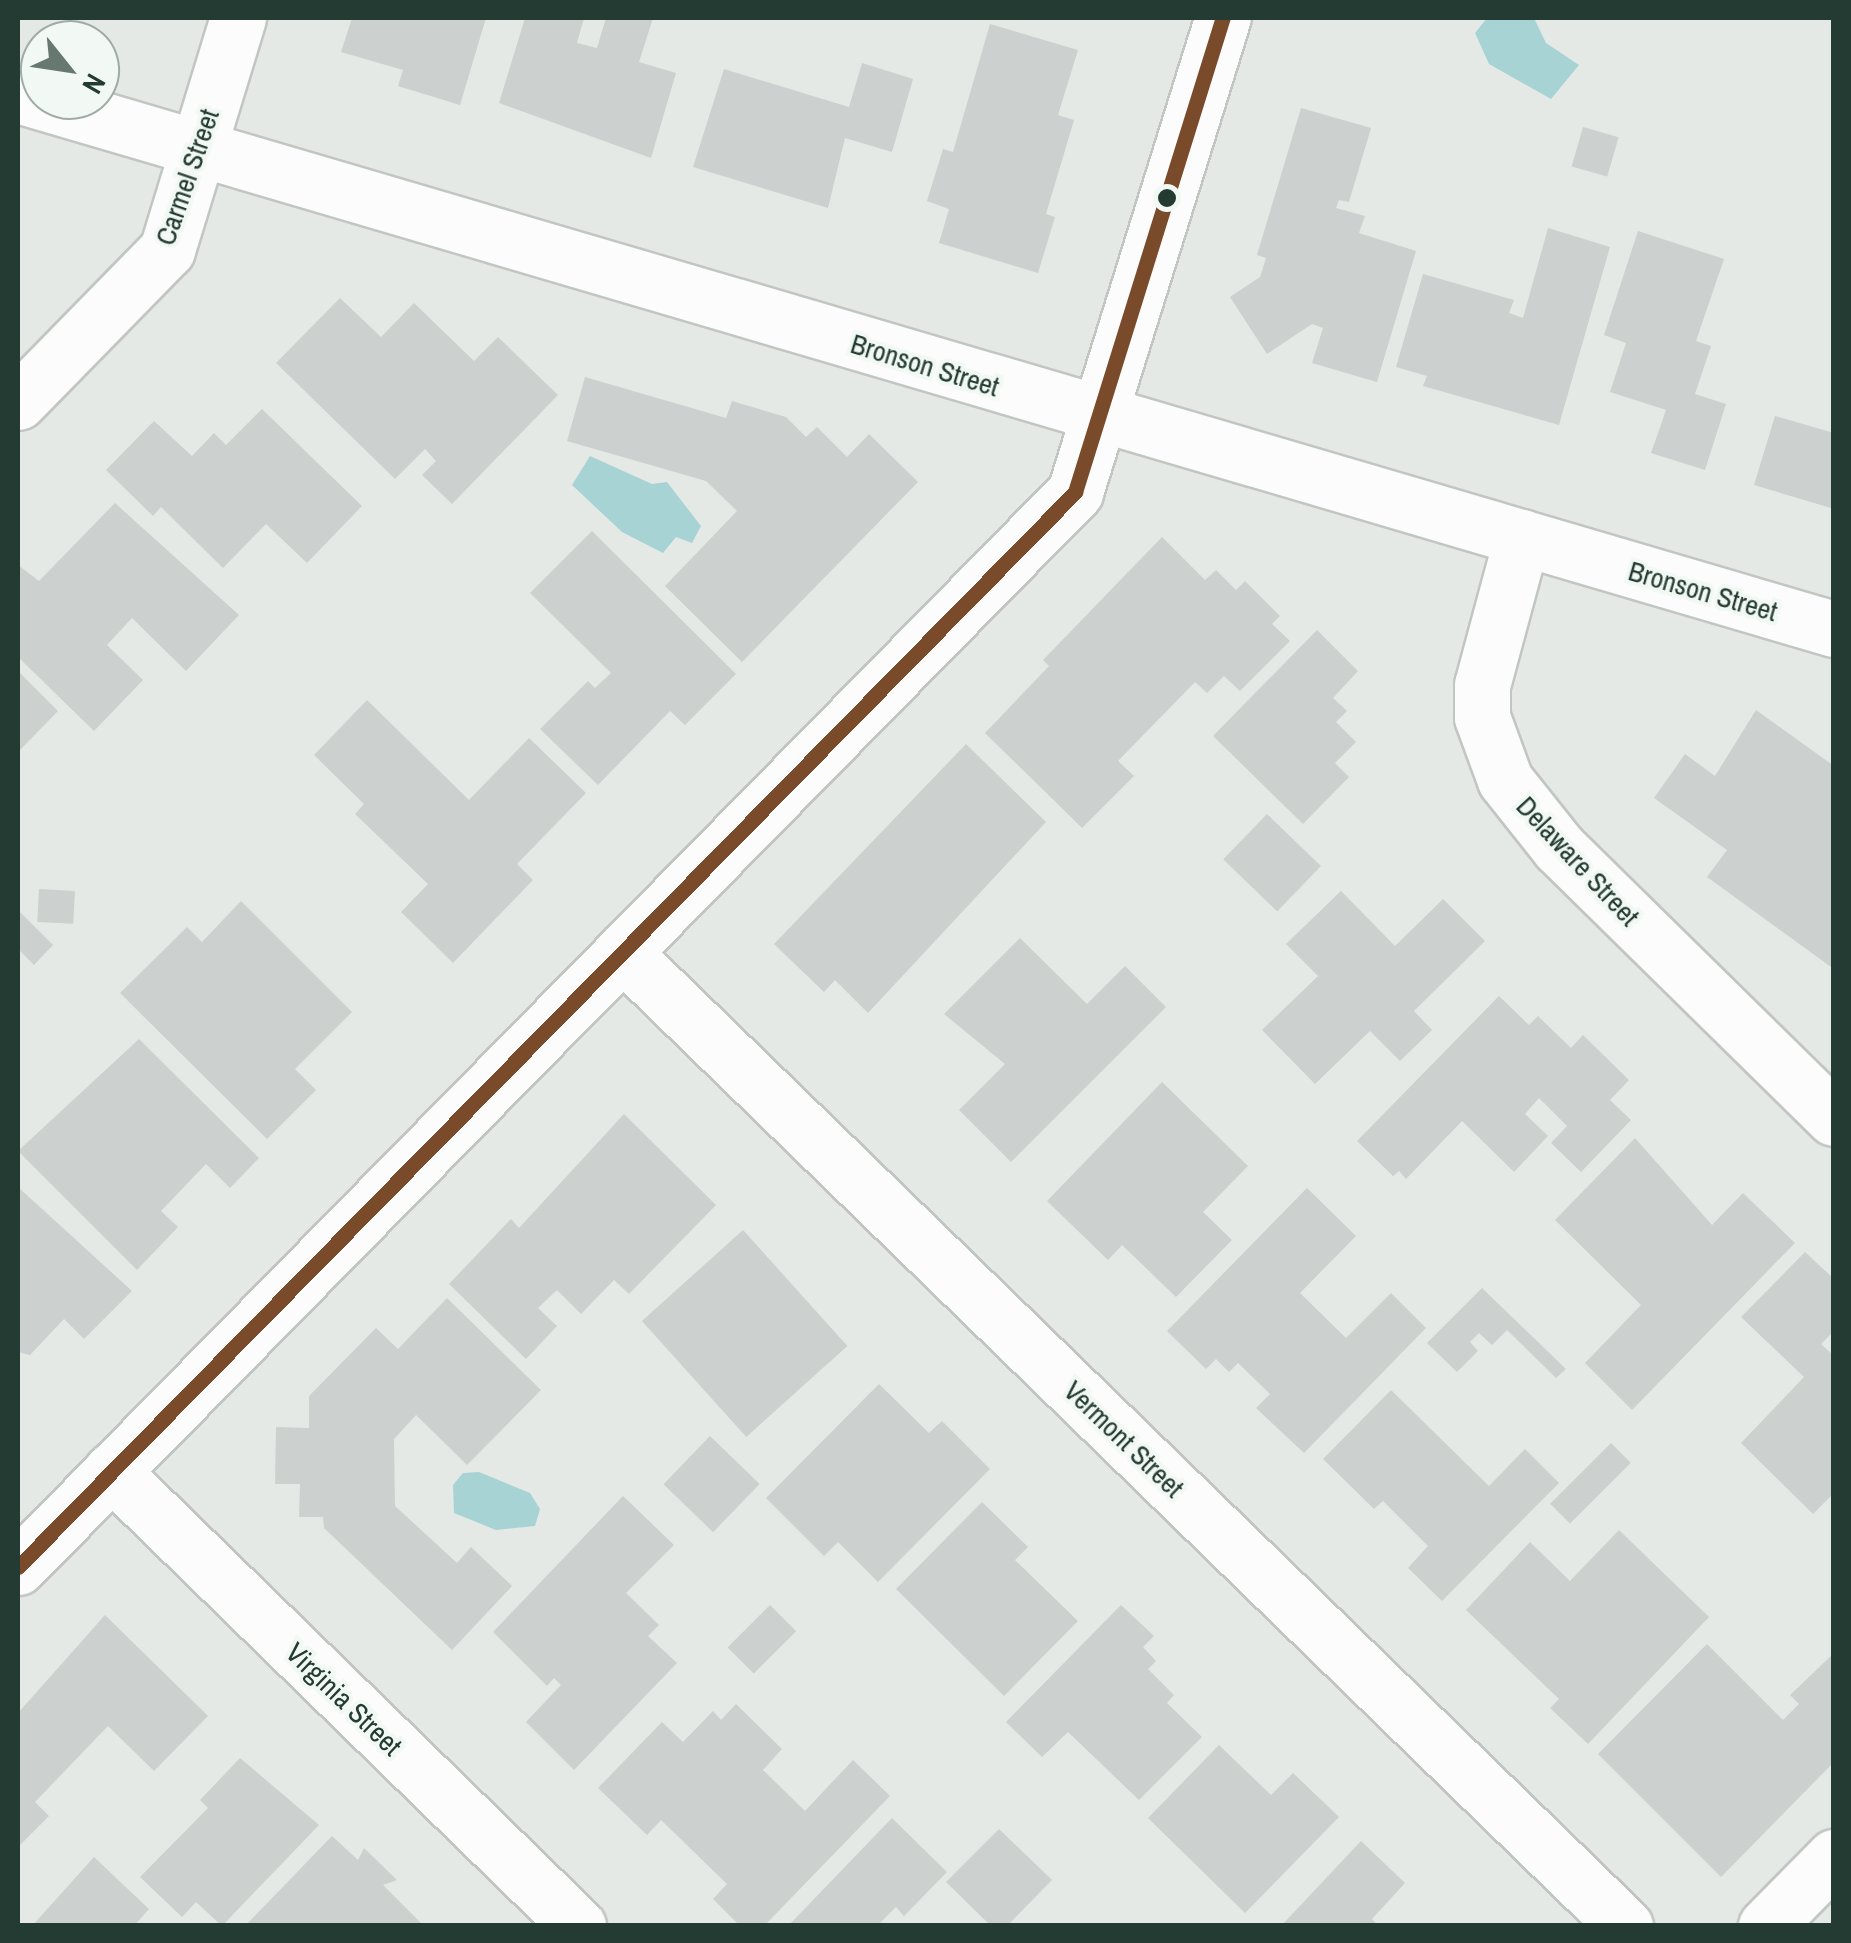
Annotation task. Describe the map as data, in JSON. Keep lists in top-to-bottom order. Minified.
{"streets":{"street":["Carmel Street","Bronson Street","Delaware Street","Vermont Street","Virginia Street"]},"crossings":[["Carmel Street","Bronson Street"],["Bronson Street","Delaware Street"]],"north":"bottom right"}
